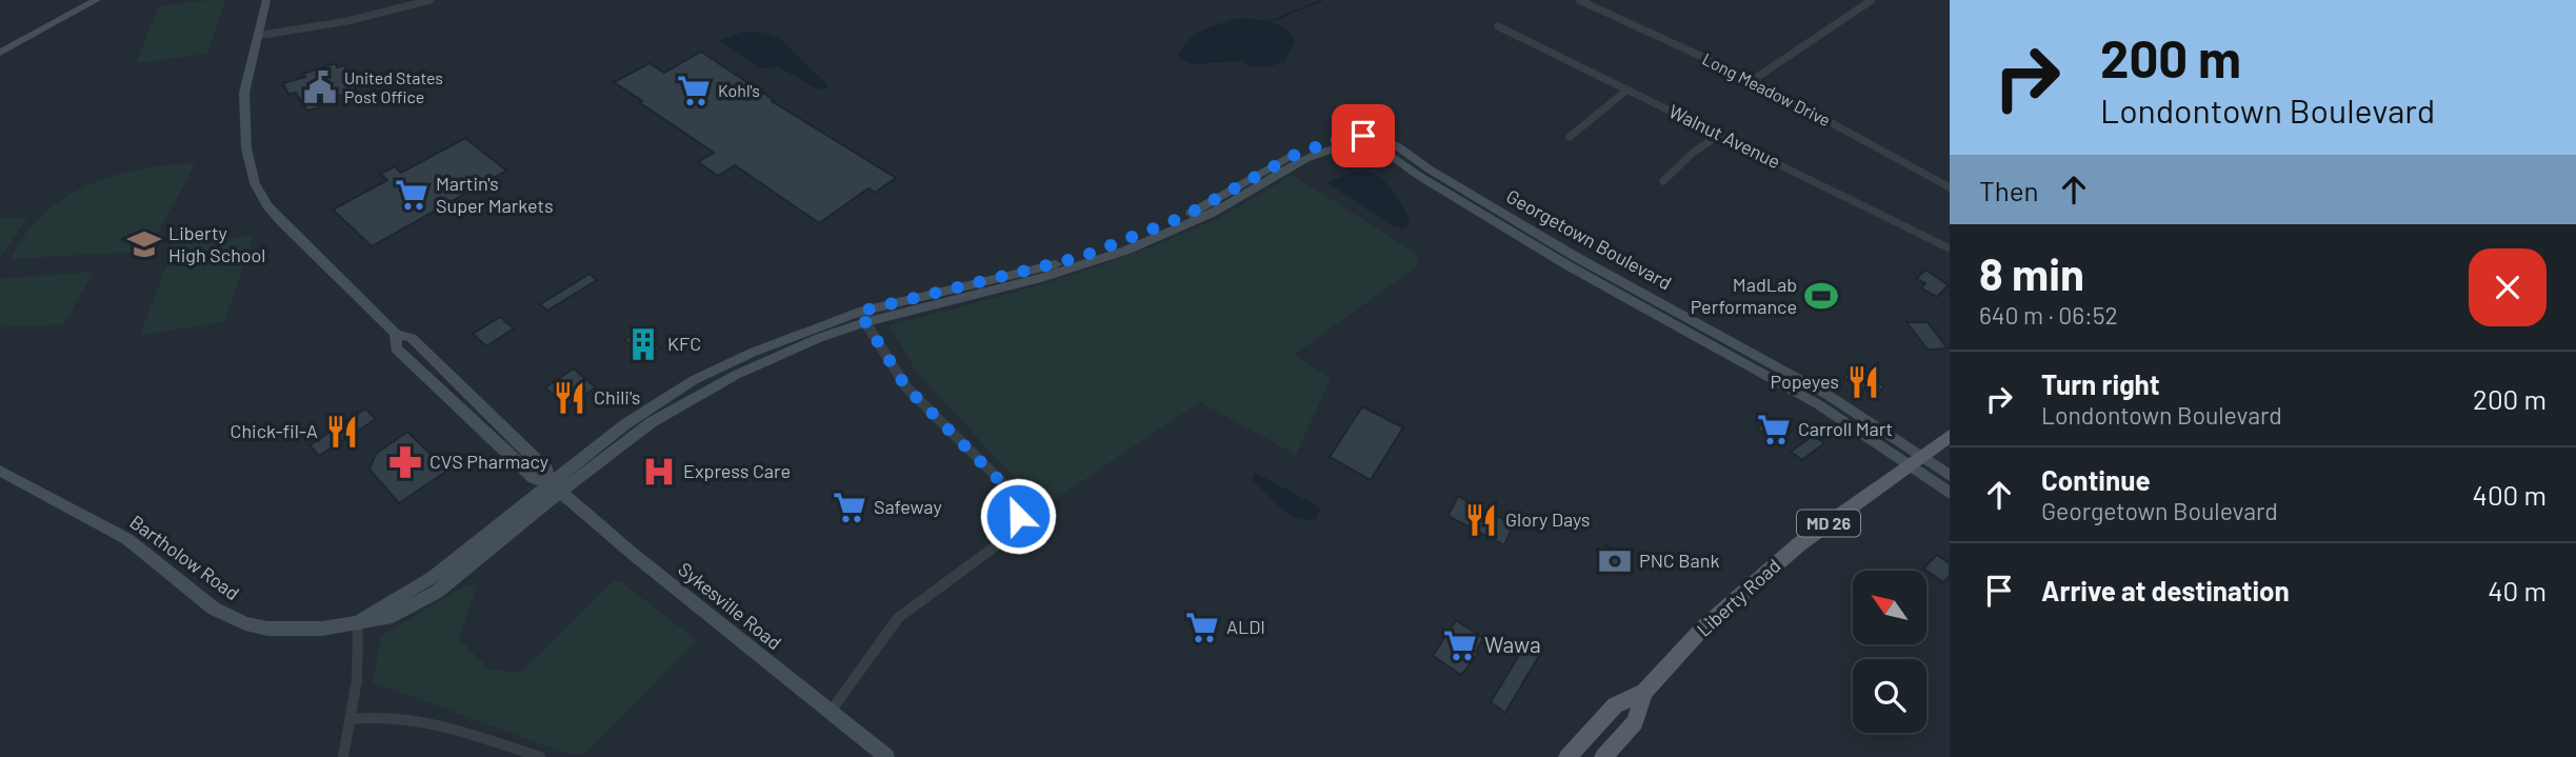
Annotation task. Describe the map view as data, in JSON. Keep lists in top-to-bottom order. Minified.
{"streets":{"main road":["MD 26","Liberty Road"],"street":["Long Meadow Drive","Walnut Avenue","Georgetown Boulevard","Bartholow Road","Sykesville Road"]},"crossings":[["Georgetown Boulevard","Bartholow Road"],["Georgetown Boulevard","Liberty Road"],["Georgetown Boulevard","Sykesville Road"],["Bartholow Road","Sykesville Road"]],"places":{"public building":["United States Post Office"],"supermarket":["Kohl's","Martin's Super Markets","Carroll Mart","Safeway","ALDI","Wawa"],"school or university":["Liberty High School"],"sports":["MadLab Performance"],"building":["KFC"],"restaurant":["Popeyes","Chili's","Chick-fil-A","Glory Days"],"pharmacy":["CVS Pharmacy"],"hospital":["Express Care"],"bank":["PNC Bank"]},"north":"top left","page":{"turn":["200 m","Londontown Boulevard"],"then":"Then","heading":["8 min","640 m · 06:52"],"list":[{"name":"Turn right","note":"Londontown Boulevard","value":"200 m"},{"name":"Continue","note":"Georgetown Boulevard","value":"400 m"},{"name":"Arrive at destination","value":"40 m"}]}}
